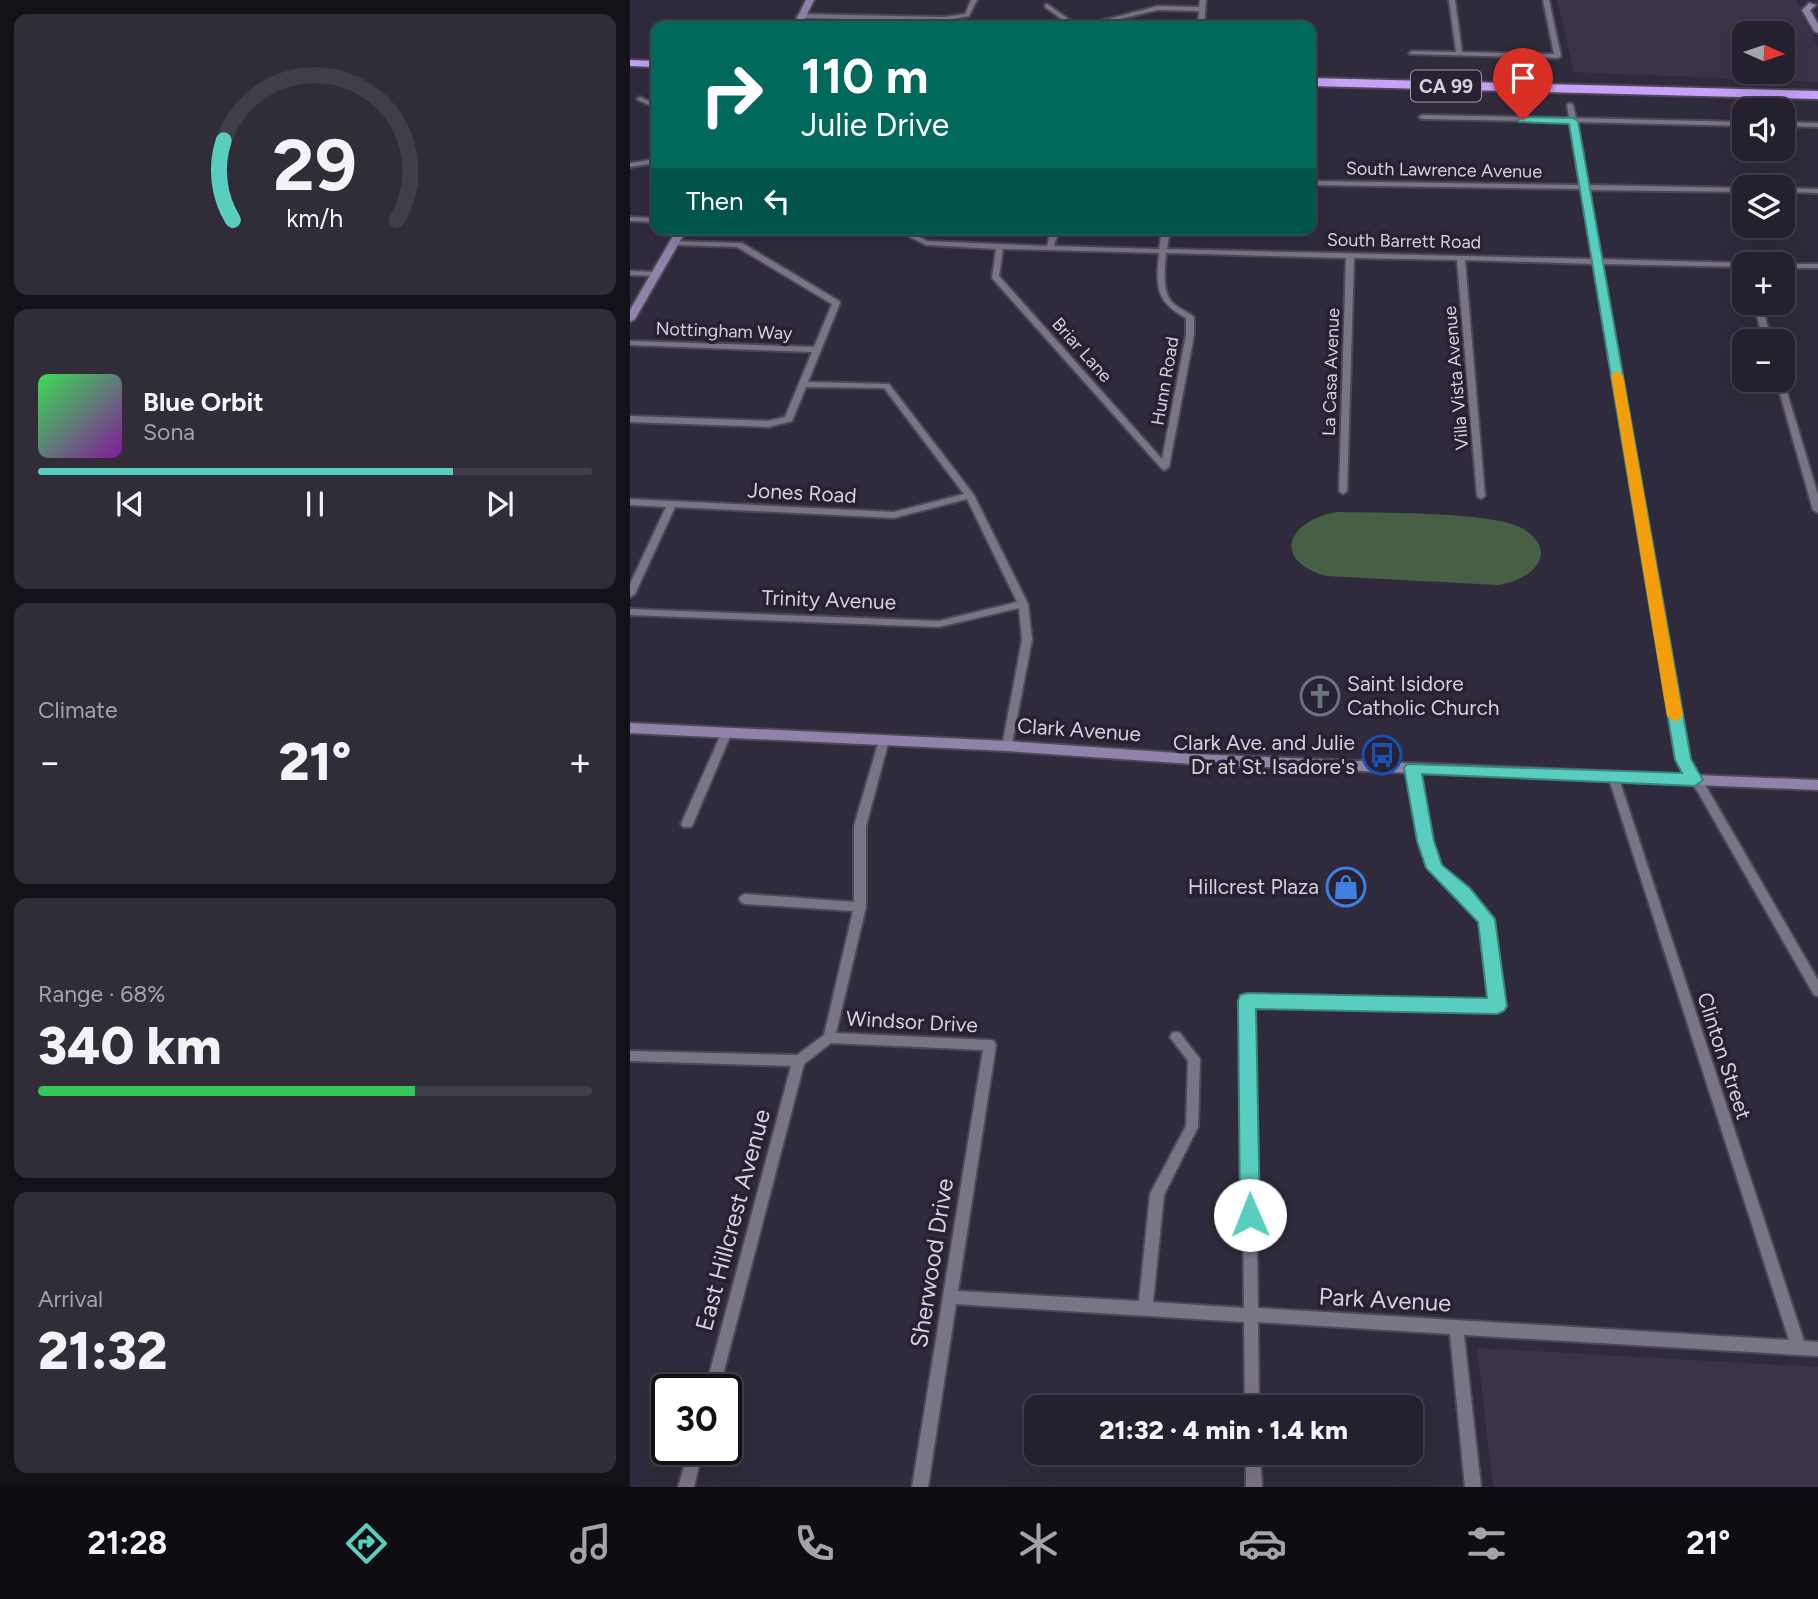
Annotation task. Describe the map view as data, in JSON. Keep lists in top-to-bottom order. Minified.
{"streets":{"highway":["CA 99"],"street":["South Lawrence Avenue","South Barrett Road","Nottingham Way","Briar Lane","La Casa Avenue","Villa Vista Avenue","Hunn Road","Jones Road","Trinity Avenue","Clark Avenue","Windsor Drive","Clinton Street","East Hillcrest Avenue","Sherwood Drive","Park Avenue"]},"crossings":[["South Barrett Road","Briar Lane"],["South Barrett Road","La Casa Avenue"],["South Barrett Road","Villa Vista Avenue"],["South Barrett Road","Hunn Road"],["Briar Lane","Hunn Road"],["Clark Avenue","Clinton Street"],["Windsor Drive","East Hillcrest Avenue"],["Windsor Drive","Sherwood Drive"],["Clinton Street","Park Avenue"],["Sherwood Drive","Park Avenue"]],"places":{"church":["Saint Isidore Catholic Church"],"bus stop":["Clark Ave. and Julie Dr at St. Isadore's"],"shop":["Hillcrest Plaza"]},"north":"right","page":{"map_buttons":["+","−"],"turn":["110 m","Julie Drive"],"then":"Then","song":["Blue Orbit","Sona"],"tile":["Climate",["Range · 68%","340 km"],["Arrival","21:32"]],"heat":["−","21°","+"],"limit":"30","trip":"21:32 · 4 min · 1.4 km","tabs":["21:28","21°"],"gauge":["29","km/h"]}}
